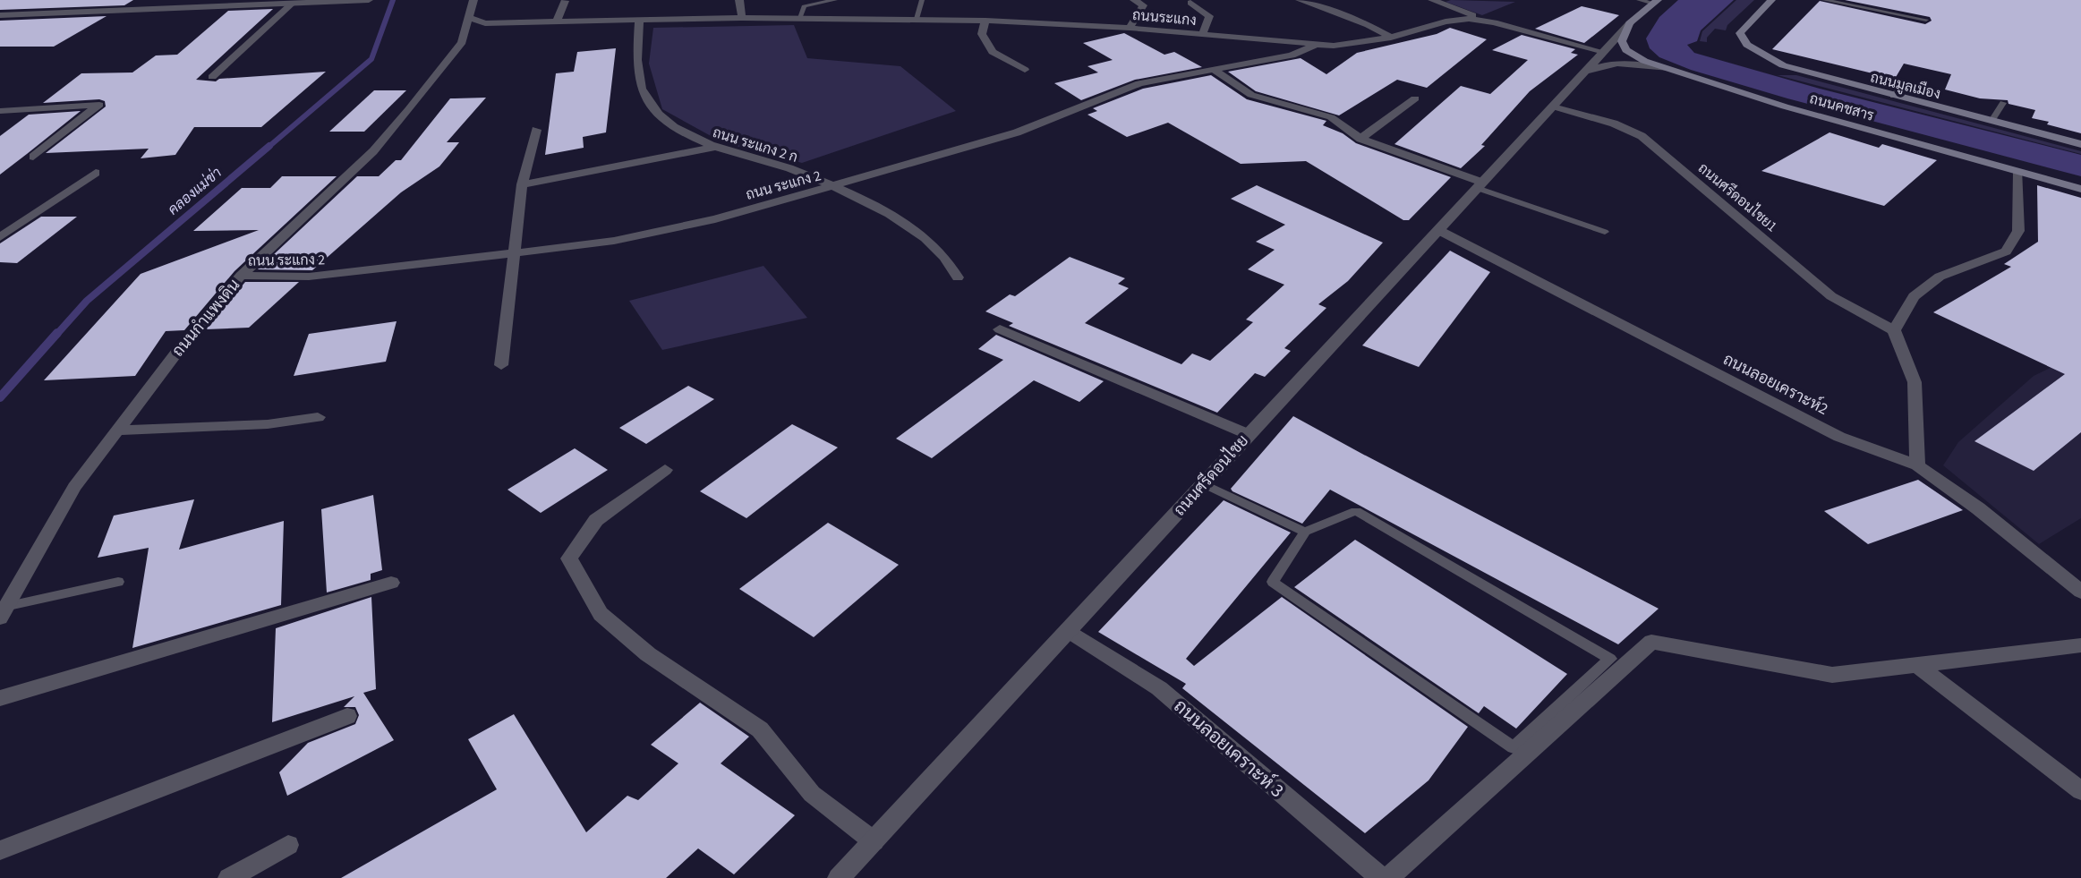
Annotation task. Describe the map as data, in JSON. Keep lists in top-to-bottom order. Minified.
{"streets":{"main road":["ถนนมูลเมือง","ถนนคชสาร"],"street":["ถนนระแกง","ถนน ระแกง 2 ก","ถนน ระแกง 2","ถนนศรีดอนไชย1","ถนนกำแพงดิน","ถนนลอยเคราะห์2","ถนนศรีดอนไชย","ถนนลอยเคราะห์ 3"]},"crossings":[["ถนนระแกง","ถนน ระแกง 2 ก"],["ถนนระแกง","ถนน ระแกง 2"],["ถนนระแกง","ถนนกำแพงดิน"],["ถนนระแกง","ถนนศรีดอนไชย"],["ถนนคชสาร","ถนนศรีดอนไชย"],["ถนน ระแกง 2 ก","ถนน ระแกง 2"],["ถนน ระแกง 2","ถนนกำแพงดิน"],["ถนนศรีดอนไชย1","ถนนศรีดอนไชย"],["ถนนลอยเคราะห์2","ถนนศรีดอนไชย"],["ถนนศรีดอนไชย","ถนนลอยเคราะห์ 3"]],"water":["คลองแม่ข่า"]}
